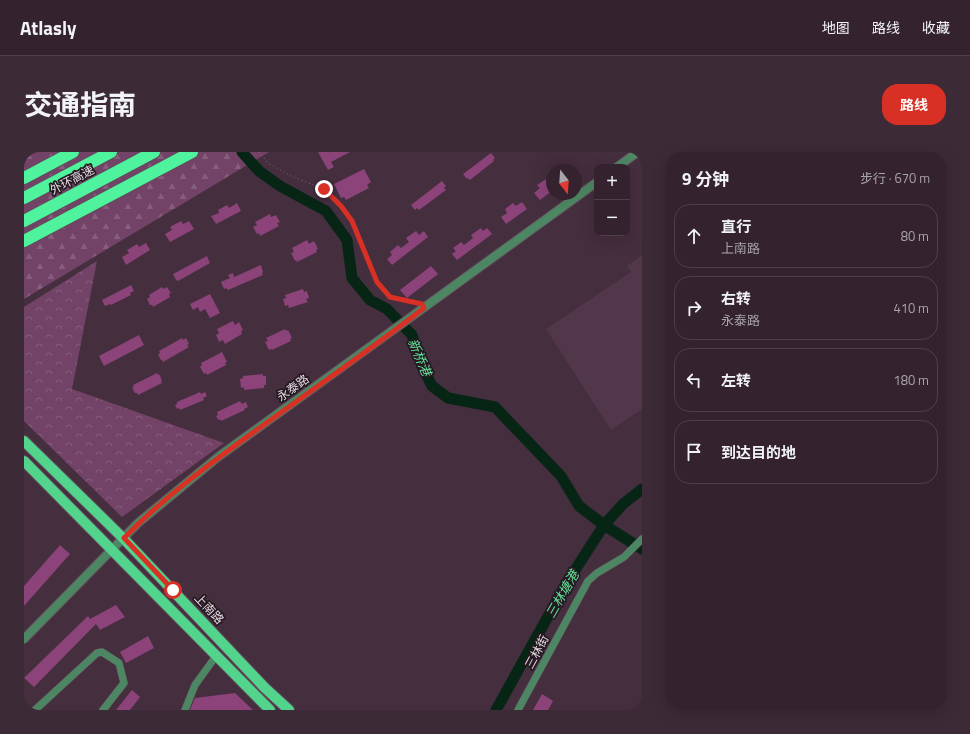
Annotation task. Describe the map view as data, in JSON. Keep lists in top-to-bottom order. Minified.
{"streets":{"highway":["外环高速"],"main road":["上南路"],"street":["永泰路","三林街"]},"crossings":[["永泰路","上南路"]],"water":["新桥港","三林塘港"],"north":"bottom","page":{"header":"Atlasly","nav":["地图","路线","收藏"],"title":"交通指南","buttons":"路线","heading":["9 分钟","步行 · 670 m"],"map_buttons":["+","−"],"list":[["直行","上南路","80 m"],["右转","永泰路","410 m"],["左转","180 m"],"到达目的地"]}}
